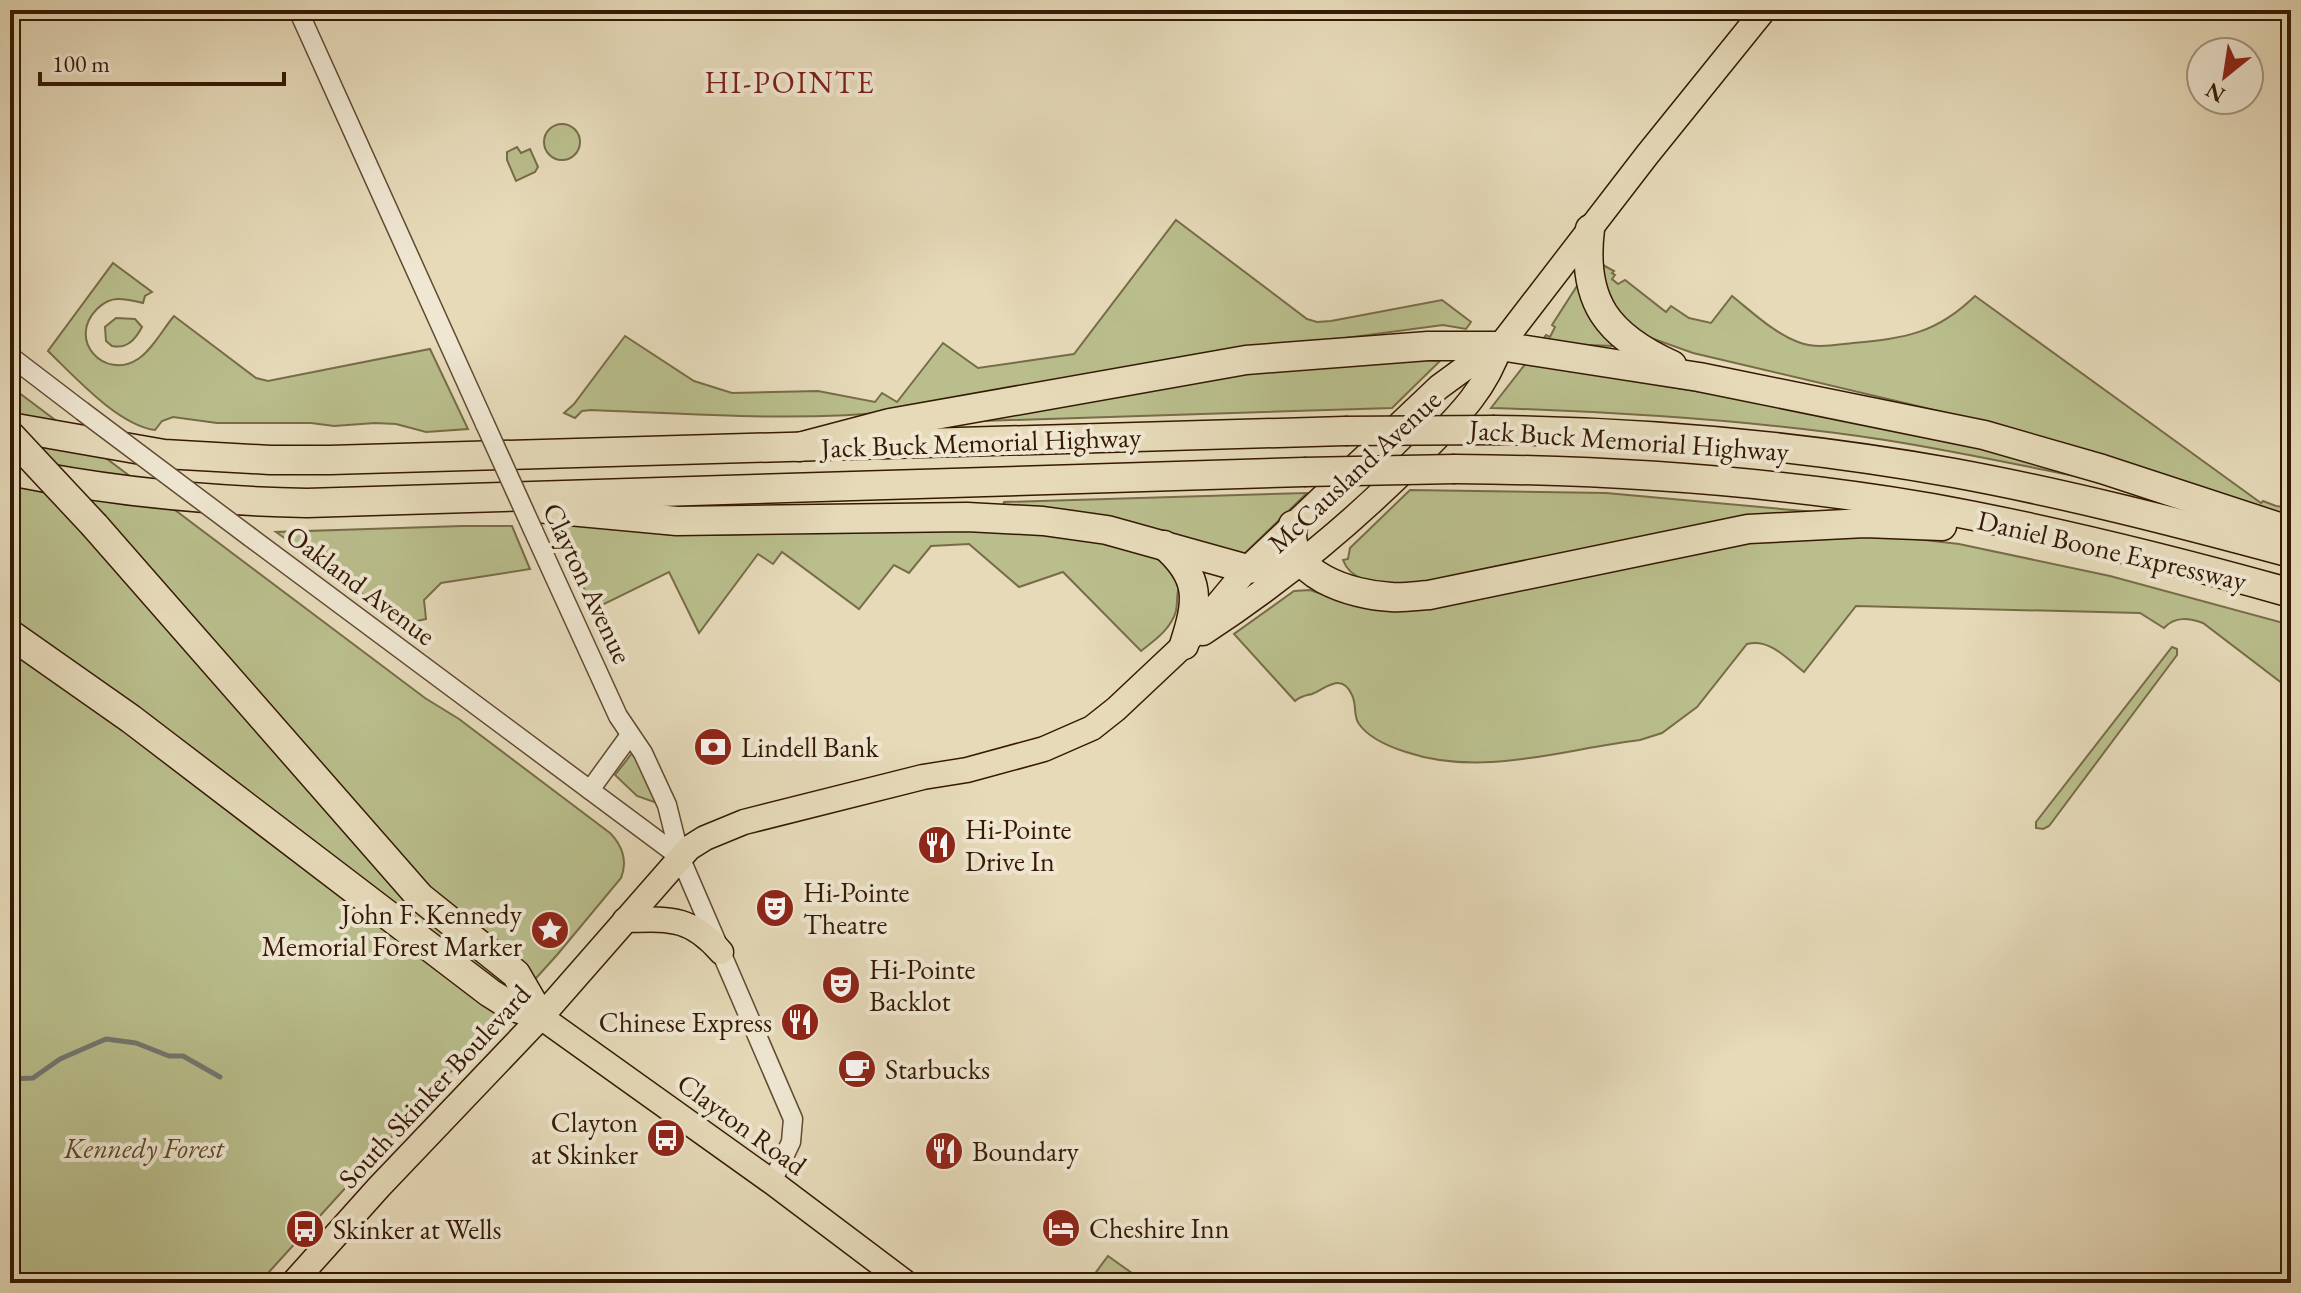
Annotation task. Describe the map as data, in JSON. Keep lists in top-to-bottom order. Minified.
{"streets":{"highway":["Jack Buck Memorial Highway","Daniel Boone Expressway"],"main road":["McCausland Avenue","South Skinker Boulevard","Clayton Road"],"street":["Clayton Avenue","Oakland Avenue"]},"crossings":[["Jack Buck Memorial Highway","Daniel Boone Expressway"],["McCausland Avenue","Clayton Avenue"],["McCausland Avenue","Oakland Avenue"],["McCausland Avenue","South Skinker Boulevard"],["Clayton Avenue","Oakland Avenue"],["Clayton Avenue","South Skinker Boulevard"],["Clayton Avenue","Clayton Road"],["Oakland Avenue","South Skinker Boulevard"],["South Skinker Boulevard","Clayton Road"]],"districts":["HI-POINTE"],"parks":["Kennedy Forest"],"places":{"bank":["Lindell Bank"],"restaurant":["Hi-Pointe Drive In","Chinese Express","Boundary"],"theatre":["Hi-Pointe Theatre","Hi-Pointe Backlot"],"place":["John F. Kennedy Memorial Forest Marker"],"cafe":["Starbucks"],"bus stop":["Clayton at Skinker","Skinker at Wells"],"hotel":["Cheshire Inn"]},"scale_bar":"100 m","north":"bottom left"}
